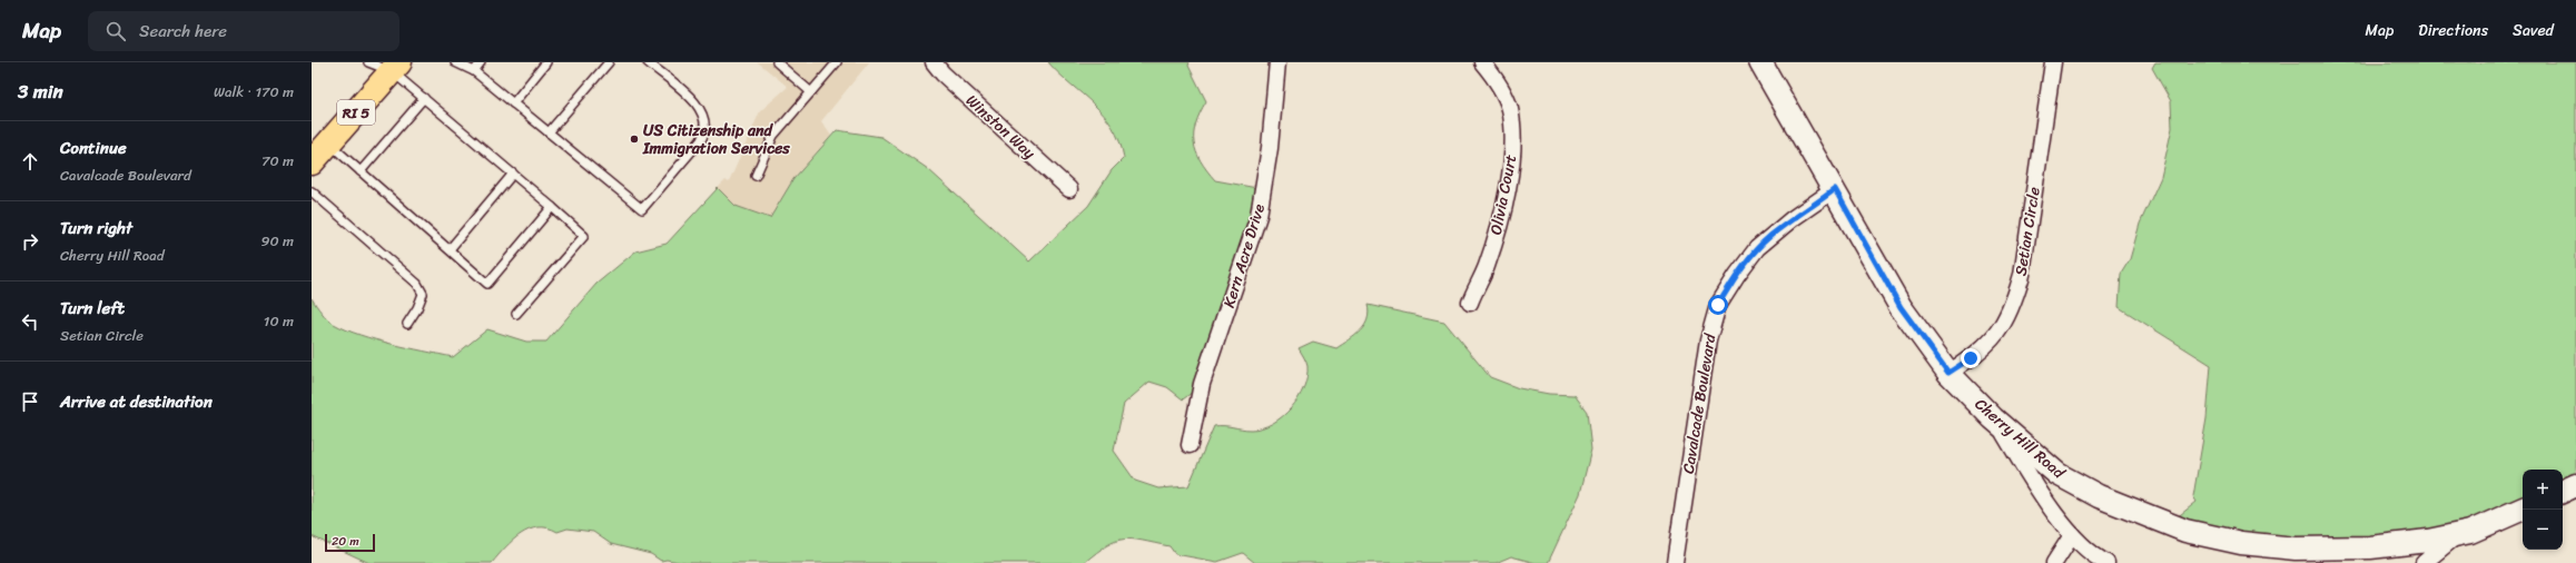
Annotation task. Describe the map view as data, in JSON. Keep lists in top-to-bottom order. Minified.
{"streets":{"main road":["RI 5","Cherry Hill Road"],"street":["Winston Way","Olivia Court","Setian Circle","Kern Acre Drive","Cavalcade Boulevard"]},"crossings":[["Setian Circle","Cherry Hill Road"],["Cavalcade Boulevard","Cherry Hill Road"]],"places":["US Citizenship and Immigration Services"],"scale_bar":"20 m","page":{"header":"Map","search":"Search here","nav":["Map","Directions","Saved"],"heading":["3 min","Walk · 170 m"],"list":[["Continue","Cavalcade Boulevard","70 m"],["Turn right","Cherry Hill Road","90 m"],["Turn left","Setian Circle","10 m"],"Arrive at destination"],"map_buttons":["+","−"],"scale":"20 m"}}
